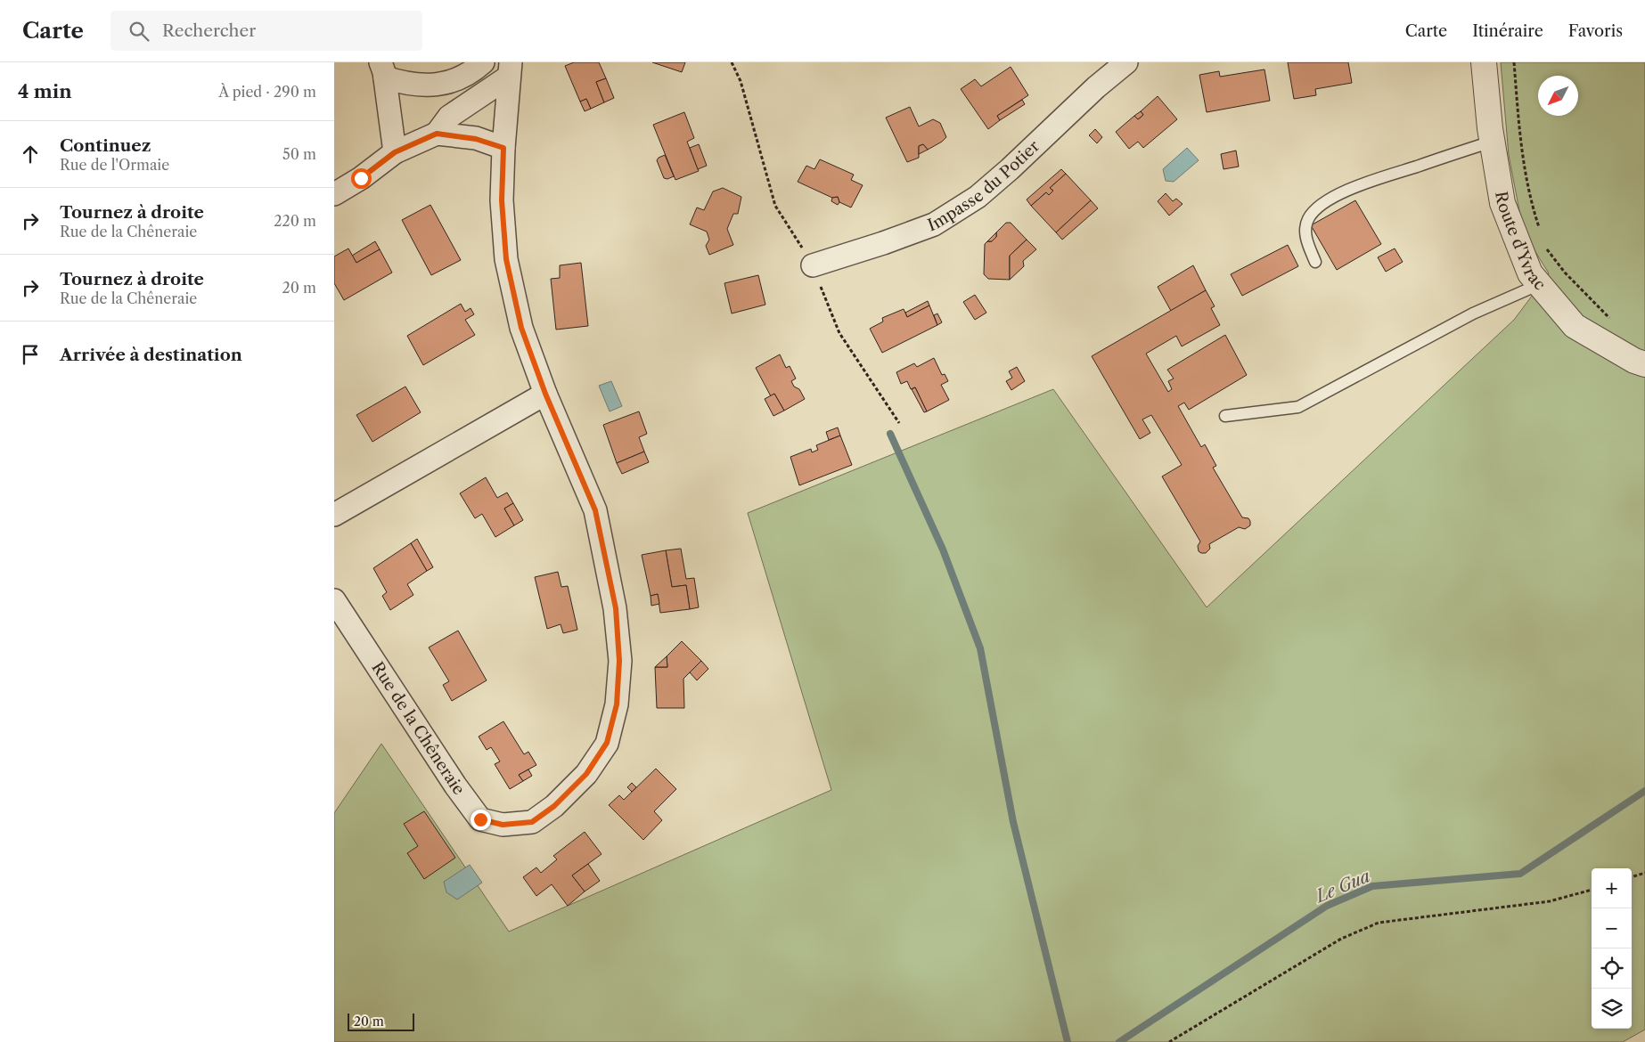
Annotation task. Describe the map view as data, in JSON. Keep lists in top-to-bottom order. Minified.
{"streets":{"street":["Impasse du Potier","Route d'Yvrac","Rue de la Chêneraie"]},"water":["Le Gua"],"scale_bar":"20 m","north":"bottom left","page":{"header":"Carte","search":"Rechercher","nav":["Carte","Itinéraire","Favoris"],"heading":["4 min","À pied · 290 m"],"list":[["Continuez","Rue de l'Ormaie","50 m"],["Tournez à droite","Rue de la Chêneraie","220 m"],["Tournez à droite","Rue de la Chêneraie","20 m"],"Arrivée à destination"],"map_buttons":["+","−"],"scale":"20 m"}}
